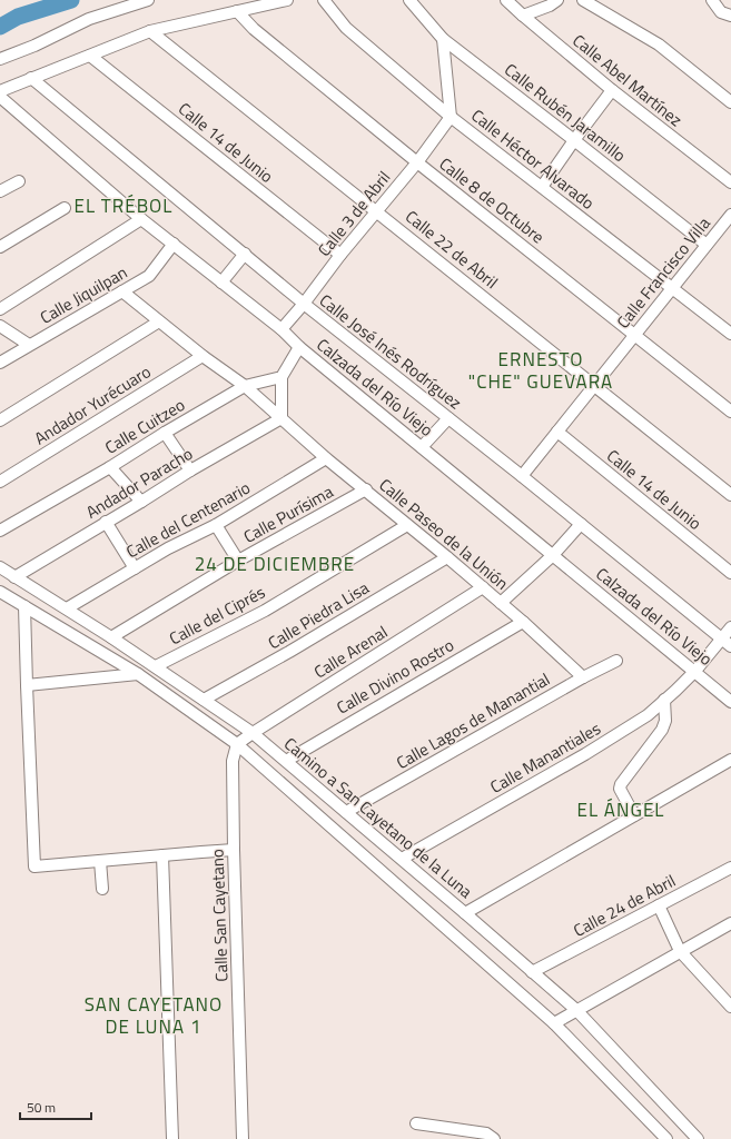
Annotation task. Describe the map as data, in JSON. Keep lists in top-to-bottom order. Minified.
{"streets":{"street":["Calle Abel Martínez","Calle Rubén Jaramillo","Calle 14 de Junio","Calle Héctor Alvarado","Calle 8 de Octubre","Calle 3 de Abril","Calle 22 de Abril","Calle Francisco Villa","Calle Jiquilpan","Calle José Inés Rodríguez","Calzada del Río Viejo","Andador Yurécuaro","Calle Cuitzeo","Andador Paracho","Calle Purísima","Calle del Centenario","Calle Paseo de la Unión","Calle del Ciprés","Calle Piedra Lisa","Calle Arenal","Calle Divino Rostro","Calle Lagos de Manantial","Calle Manantiales","Camino a San Cayetano de la Luna","Calle 24 de Abril","Calle San Cayetano"]},"crossings":[["Calle Rubén Jaramillo","Calle Francisco Villa"],["Calle 14 de Junio","Calle 3 de Abril"],["Calle 14 de Junio","Calle Francisco Villa"],["Calle Héctor Alvarado","Calle 3 de Abril"],["Calle Héctor Alvarado","Calle Francisco Villa"],["Calle 8 de Octubre","Calle 3 de Abril"],["Calle 8 de Octubre","Calle Francisco Villa"],["Calle 3 de Abril","Calle 22 de Abril"],["Calle 3 de Abril","Calle José Inés Rodríguez"],["Calle 3 de Abril","Calzada del Río Viejo"],["Calle 22 de Abril","Calle Francisco Villa"],["Calle Francisco Villa","Calle José Inés Rodríguez"],["Calle Jiquilpan","Calzada del Río Viejo"],["Calle Jiquilpan","Calle Paseo de la Unión"],["Calle José Inés Rodríguez","Calle Manantiales"],["Calzada del Río Viejo","Calle Manantiales"],["Andador Yurécuaro","Calle Paseo de la Unión"],["Calle Cuitzeo","Calle Paseo de la Unión"],["Andador Paracho","Calle Paseo de la Unión"],["Andador Paracho","Camino a San Cayetano de la Luna"],["Calle Purísima","Calle Paseo de la Unión"],["Calle Purísima","Camino a San Cayetano de la Luna"],["Calle del Centenario","Calle Paseo de la Unión"],["Calle del Centenario","Camino a San Cayetano de la Luna"],["Calle Paseo de la Unión","Calle del Ciprés"],["Calle Paseo de la Unión","Calle Piedra Lisa"],["Calle Paseo de la Unión","Calle Arenal"],["Calle Paseo de la Unión","Calle Divino Rostro"],["Calle Paseo de la Unión","Calle Lagos de Manantial"],["Calle del Ciprés","Camino a San Cayetano de la Luna"],["Calle Piedra Lisa","Camino a San Cayetano de la Luna"],["Calle Arenal","Camino a San Cayetano de la Luna"],["Calle Arenal","Calle San Cayetano"],["Calle Divino Rostro","Camino a San Cayetano de la Luna"],["Calle Lagos de Manantial","Camino a San Cayetano de la Luna"],["Calle Manantiales","Camino a San Cayetano de la Luna"],["Camino a San Cayetano de la Luna","Calle 24 de Abril"]],"districts":["EL TRÉBOL","ERNESTO \"CHE\" GUEVARA","24 DE DICIEMBRE","EL ÁNGEL","SAN CAYETANO DE LUNA 1"],"scale_bar":"50 m"}
